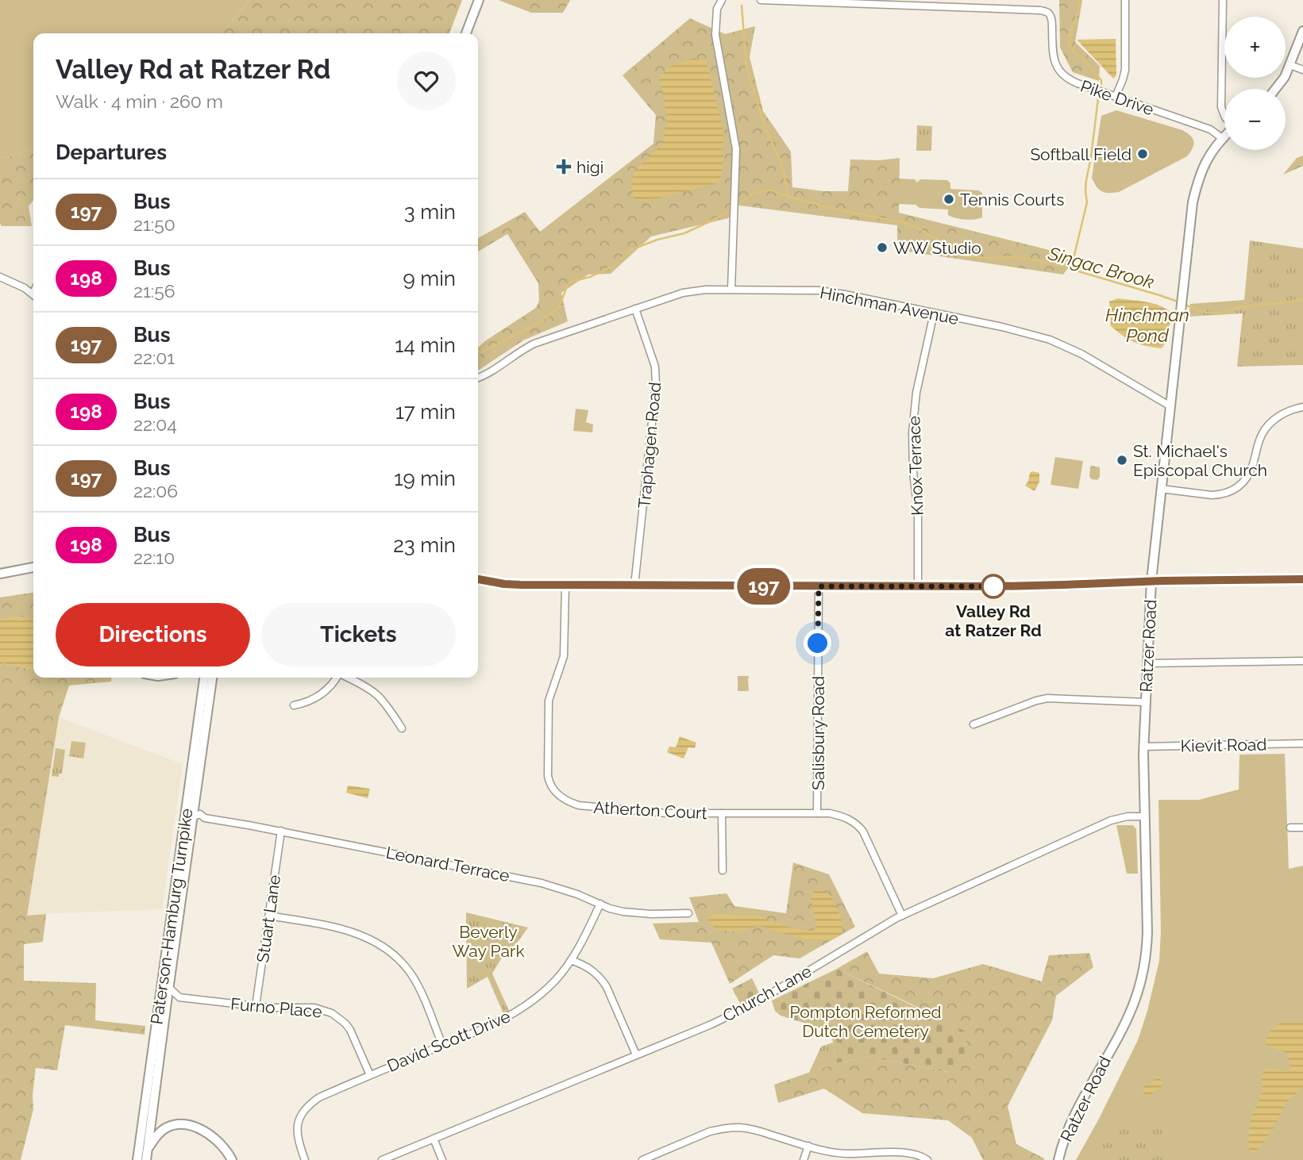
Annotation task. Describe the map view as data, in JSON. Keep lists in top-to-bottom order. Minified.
{"streets":{"main road":["Ratzer Road","Paterson-Hamburg Turnpike"],"street":["Pike Drive","Hinchman Avenue","Traphagen Road","Knox Terrace","Salisbury Road","Kievit Road","Atherton Court","Leonard Terrace","Stuart Lane","Church Lane","Furno Place","David Scott Drive"]},"crossings":[["Pike Drive","Ratzer Road"],["Hinchman Avenue","Traphagen Road"],["Hinchman Avenue","Knox Terrace"],["Hinchman Avenue","Ratzer Road"],["Ratzer Road","Kievit Road"],["Ratzer Road","Church Lane"],["Salisbury Road","Atherton Court"],["Atherton Court","Church Lane"],["Leonard Terrace","Stuart Lane"],["Leonard Terrace","David Scott Drive"],["Stuart Lane","Furno Place"],["Furno Place","David Scott Drive"]],"water":["Singac Brook","Hinchman Pond"],"parks":["Beverly Way Park","Pompton Reformed Dutch Cemetery"],"places":{"other":["Softball Field","Tennis Courts","WW Studio","St. Michael's Episcopal Church","Valley Rd at Ratzer Rd"],"health":["higi"]},"lines":["bus line 197"],"page":{"on_map":"197","map_buttons":["+","−"],"heading":[["Valley Rd at Ratzer Rd","Walk · 4 min · 260 m"],"Departures"],"list":[{"mark":"197","name":"Bus","note":"21:50","value":"3 min"},{"mark":"198","name":"Bus","note":"21:56","value":"9 min"},{"mark":"197","name":"Bus","note":"22:01","value":"14 min"},{"mark":"198","name":"Bus","note":"22:04","value":"17 min"},{"mark":"197","name":"Bus","note":"22:06","value":"19 min"},{"mark":"198","name":"Bus","note":"22:10","value":"23 min"}],"buttons":["Directions","Tickets"]}}
